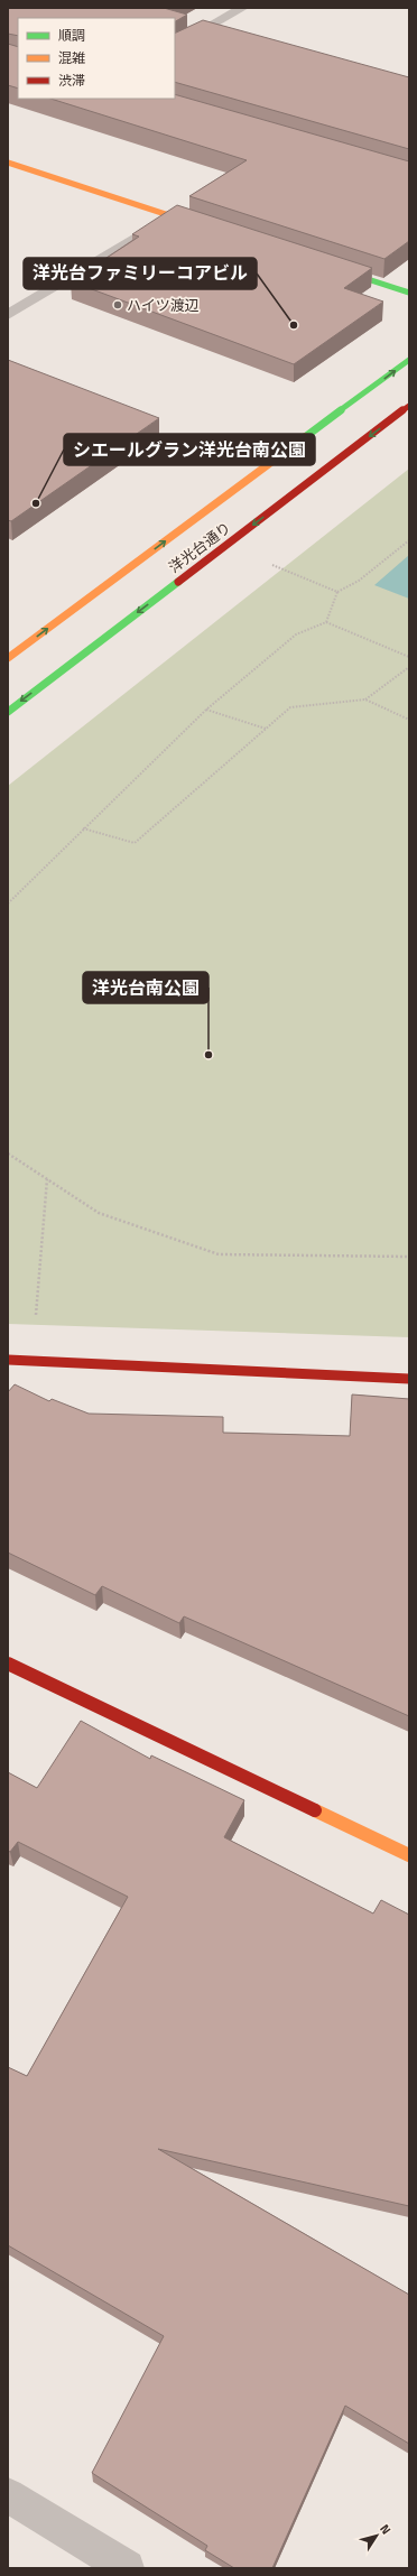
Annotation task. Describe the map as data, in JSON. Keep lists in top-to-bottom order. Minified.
{"streets":{"street":["洋光台通り"]},"places":["ハイツ渡辺","洋光台ファミリーコアビル","シエールグラン洋光台南公園","洋光台南公園"],"legend":["順調","混雑","渋滞"],"north":"top right"}
